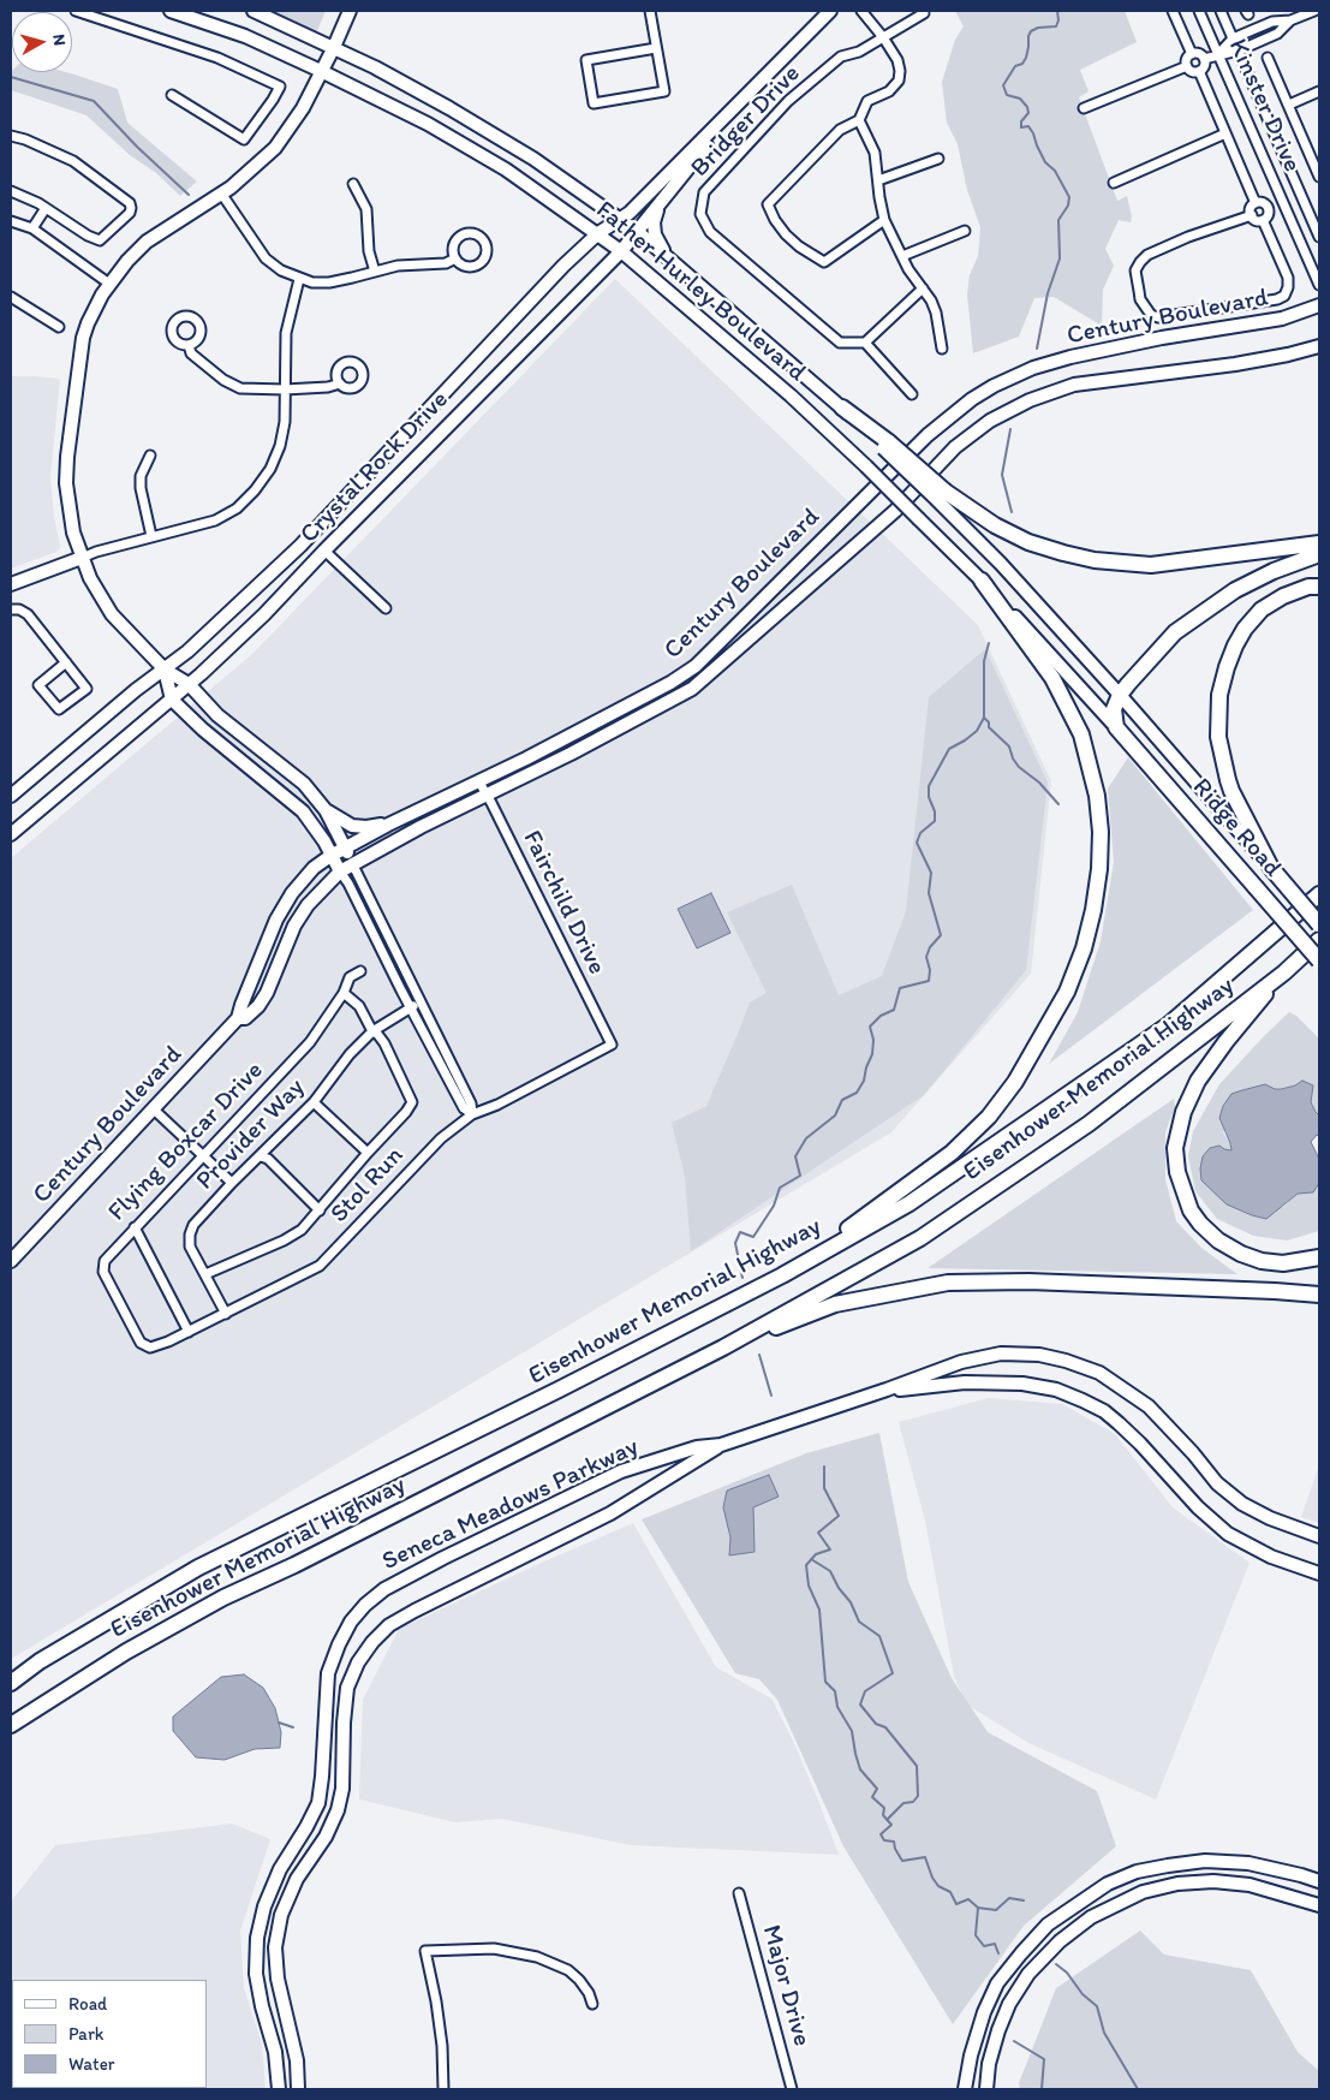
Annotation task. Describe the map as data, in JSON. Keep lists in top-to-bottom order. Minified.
{"streets":{"highway":["Ridge Road","Eisenhower Memorial Highway"],"street":["Kinster Drive","Bridger Drive","Father Hurley Boulevard","Century Boulevard","Crystal Rock Drive","Fairchild Drive","Provider Way","Flying Boxcar Drive","Stol Run","Seneca Meadows Parkway","Major Drive"]},"crossings":[["Father Hurley Boulevard","Crystal Rock Drive"],["Father Hurley Boulevard","Ridge Road"],["Century Boulevard","Fairchild Drive"],["Fairchild Drive","Stol Run"],["Provider Way","Stol Run"],["Flying Boxcar Drive","Stol Run"]],"legend":["Road","Park","Water"],"north":"right"}
